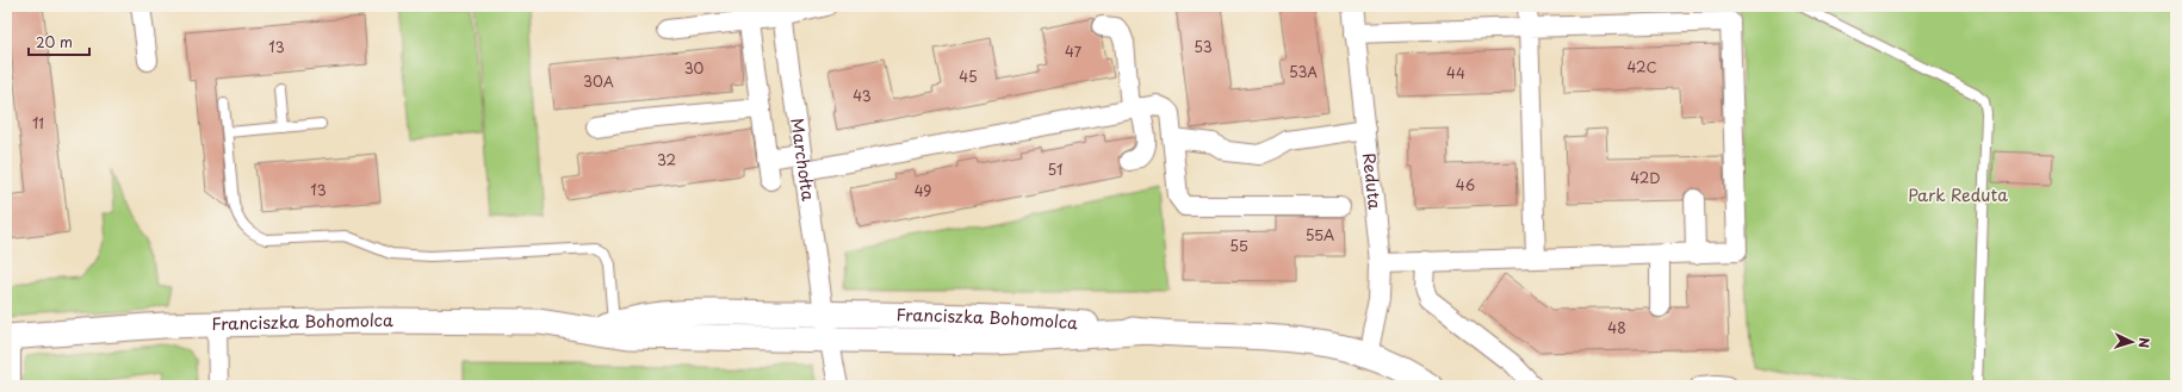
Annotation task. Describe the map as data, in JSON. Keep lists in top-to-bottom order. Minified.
{"streets":{"street":["Marchołta","Reduta","Franciszka Bohomolca"]},"crossings":[["Marchołta","Franciszka Bohomolca"],["Reduta","Franciszka Bohomolca"]],"parks":["Park Reduta"],"house_numbers":["13","53","47","42C","30","53A","44","45","30A","43","11","32","51","42D","46","13","49","55A","55","48"],"scale_bar":"20 m","north":"right"}
